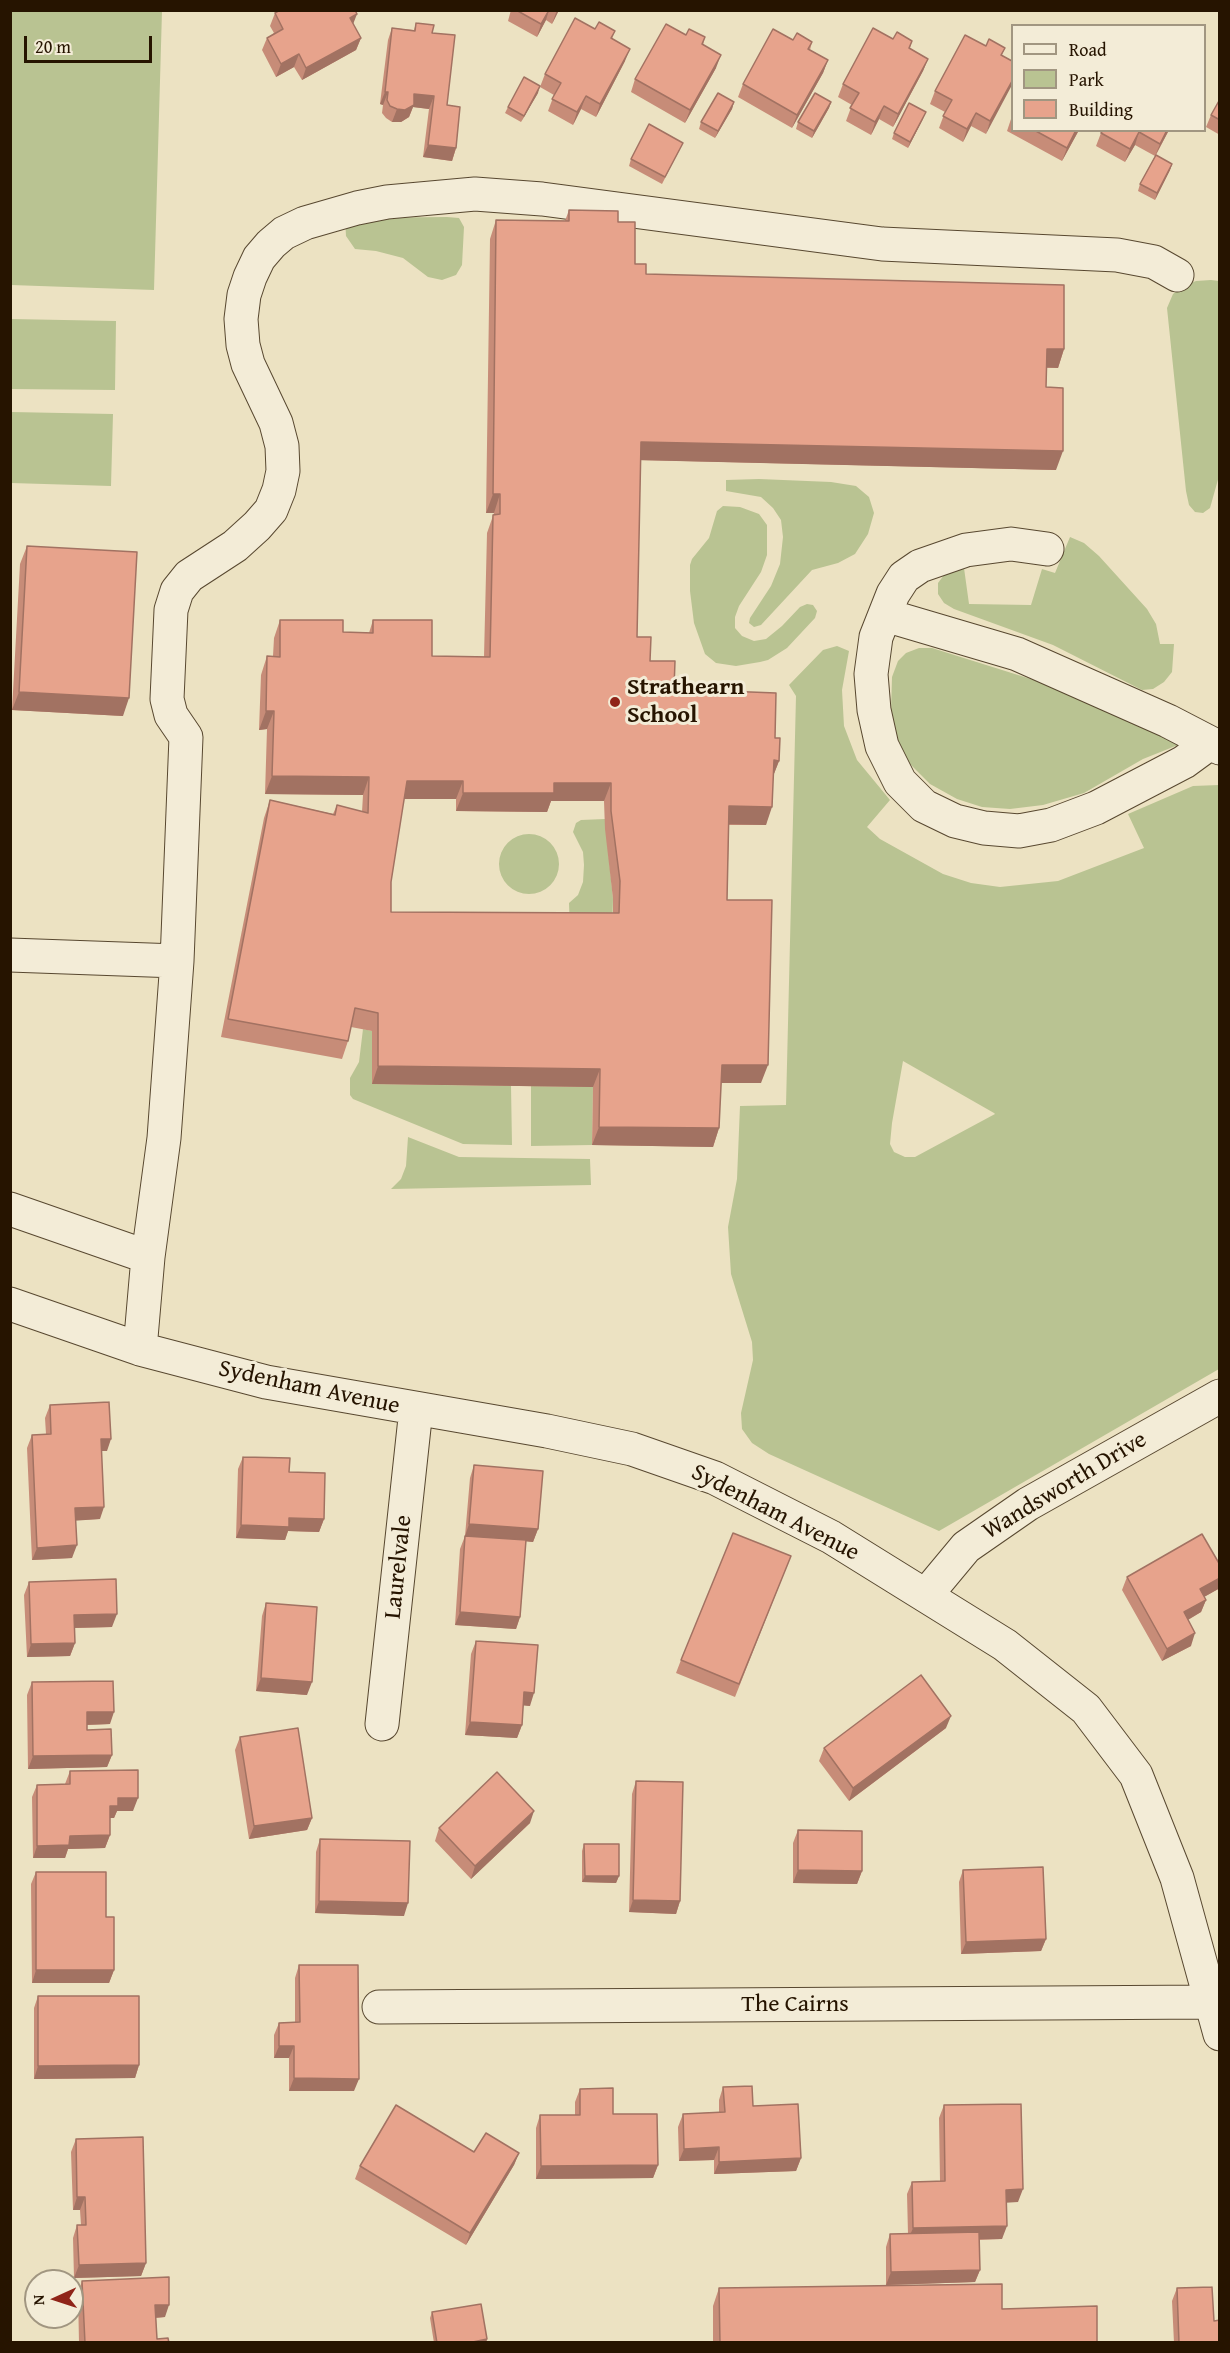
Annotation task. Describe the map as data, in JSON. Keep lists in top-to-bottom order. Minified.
{"streets":{"street":["Sydenham Avenue","Wandsworth Drive","Laurelvale","The Cairns"]},"crossings":[["Sydenham Avenue","Wandsworth Drive"],["Sydenham Avenue","Laurelvale"],["Sydenham Avenue","The Cairns"]],"places":["Strathearn School"],"legend":["Road","Park","Building"],"scale_bar":"20 m","north":"left"}
